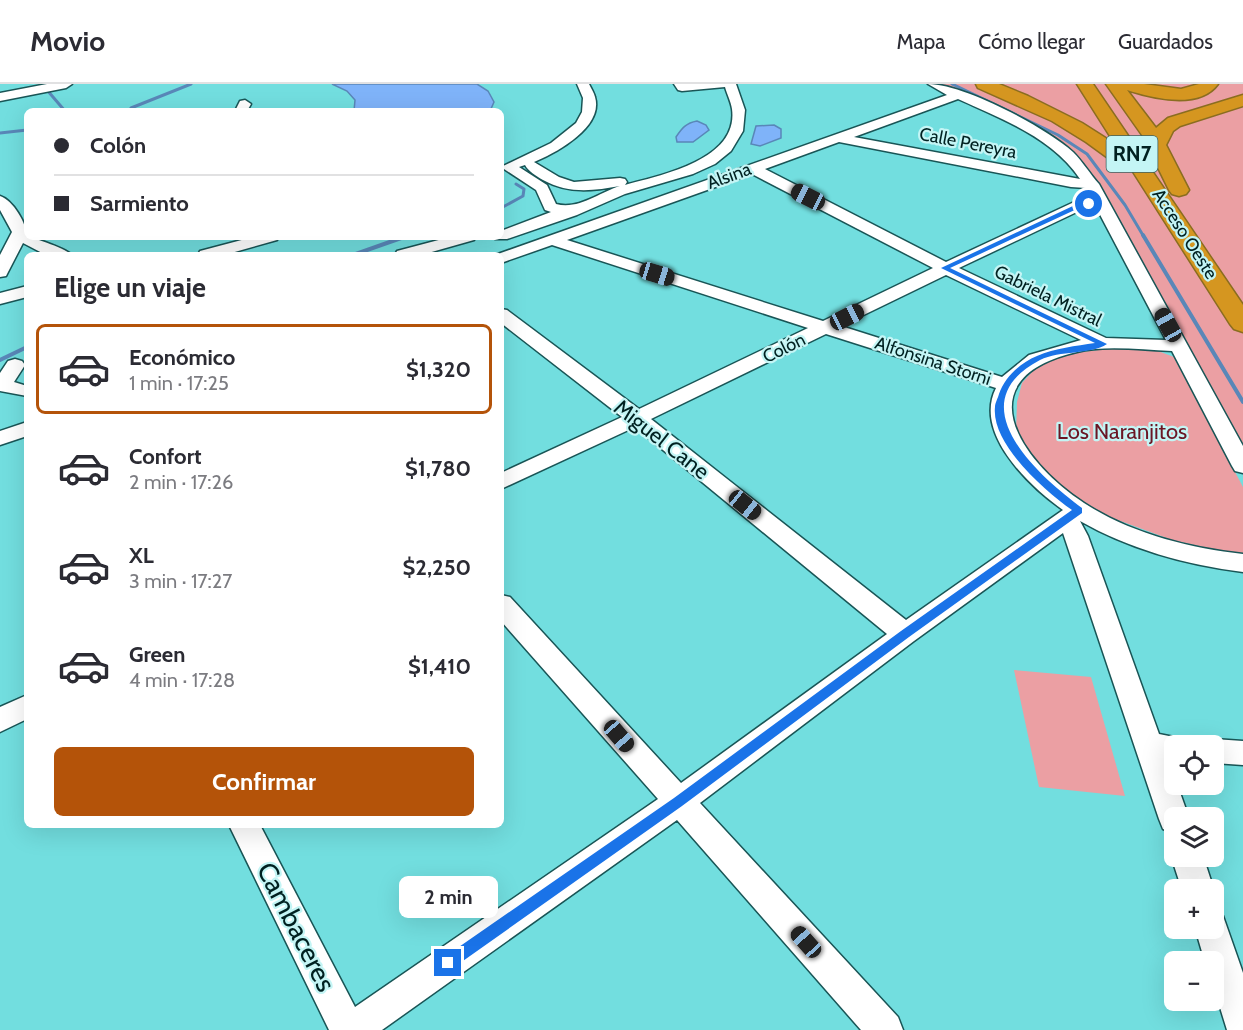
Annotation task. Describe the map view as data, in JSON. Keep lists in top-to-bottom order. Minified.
{"streets":{"highway":["RN7","Acceso Oeste"],"street":["Calle Pereyra","Alsina","Gabriela Mistral","Colón","Alfonsina Storni","Miguel Cane","Cambaceres"]},"crossings":[["Calle Pereyra","Alsina"],["Alsina","Gabriela Mistral"],["Alsina","Alfonsina Storni"],["Gabriela Mistral","Colón"],["Colón","Alfonsina Storni"],["Colón","Miguel Cane"]],"parks":["Los Naranjitos"],"page":{"header":"Movio","nav":["Mapa","Cómo llegar","Guardados"],"banner":["Colón","Sarmiento"],"heading":"Elige un viaje","list":[{"name":"Económico","note":"1 min · 17:25","value":"$1,320"},{"name":"Confort","note":"2 min · 17:26","value":"$1,780"},{"name":"XL","note":"3 min · 17:27","value":"$2,250"},{"name":"Green","note":"4 min · 17:28","value":"$1,410"}],"map_buttons":["+","−"],"buttons":"Confirmar","bubble":"2 min"}}
